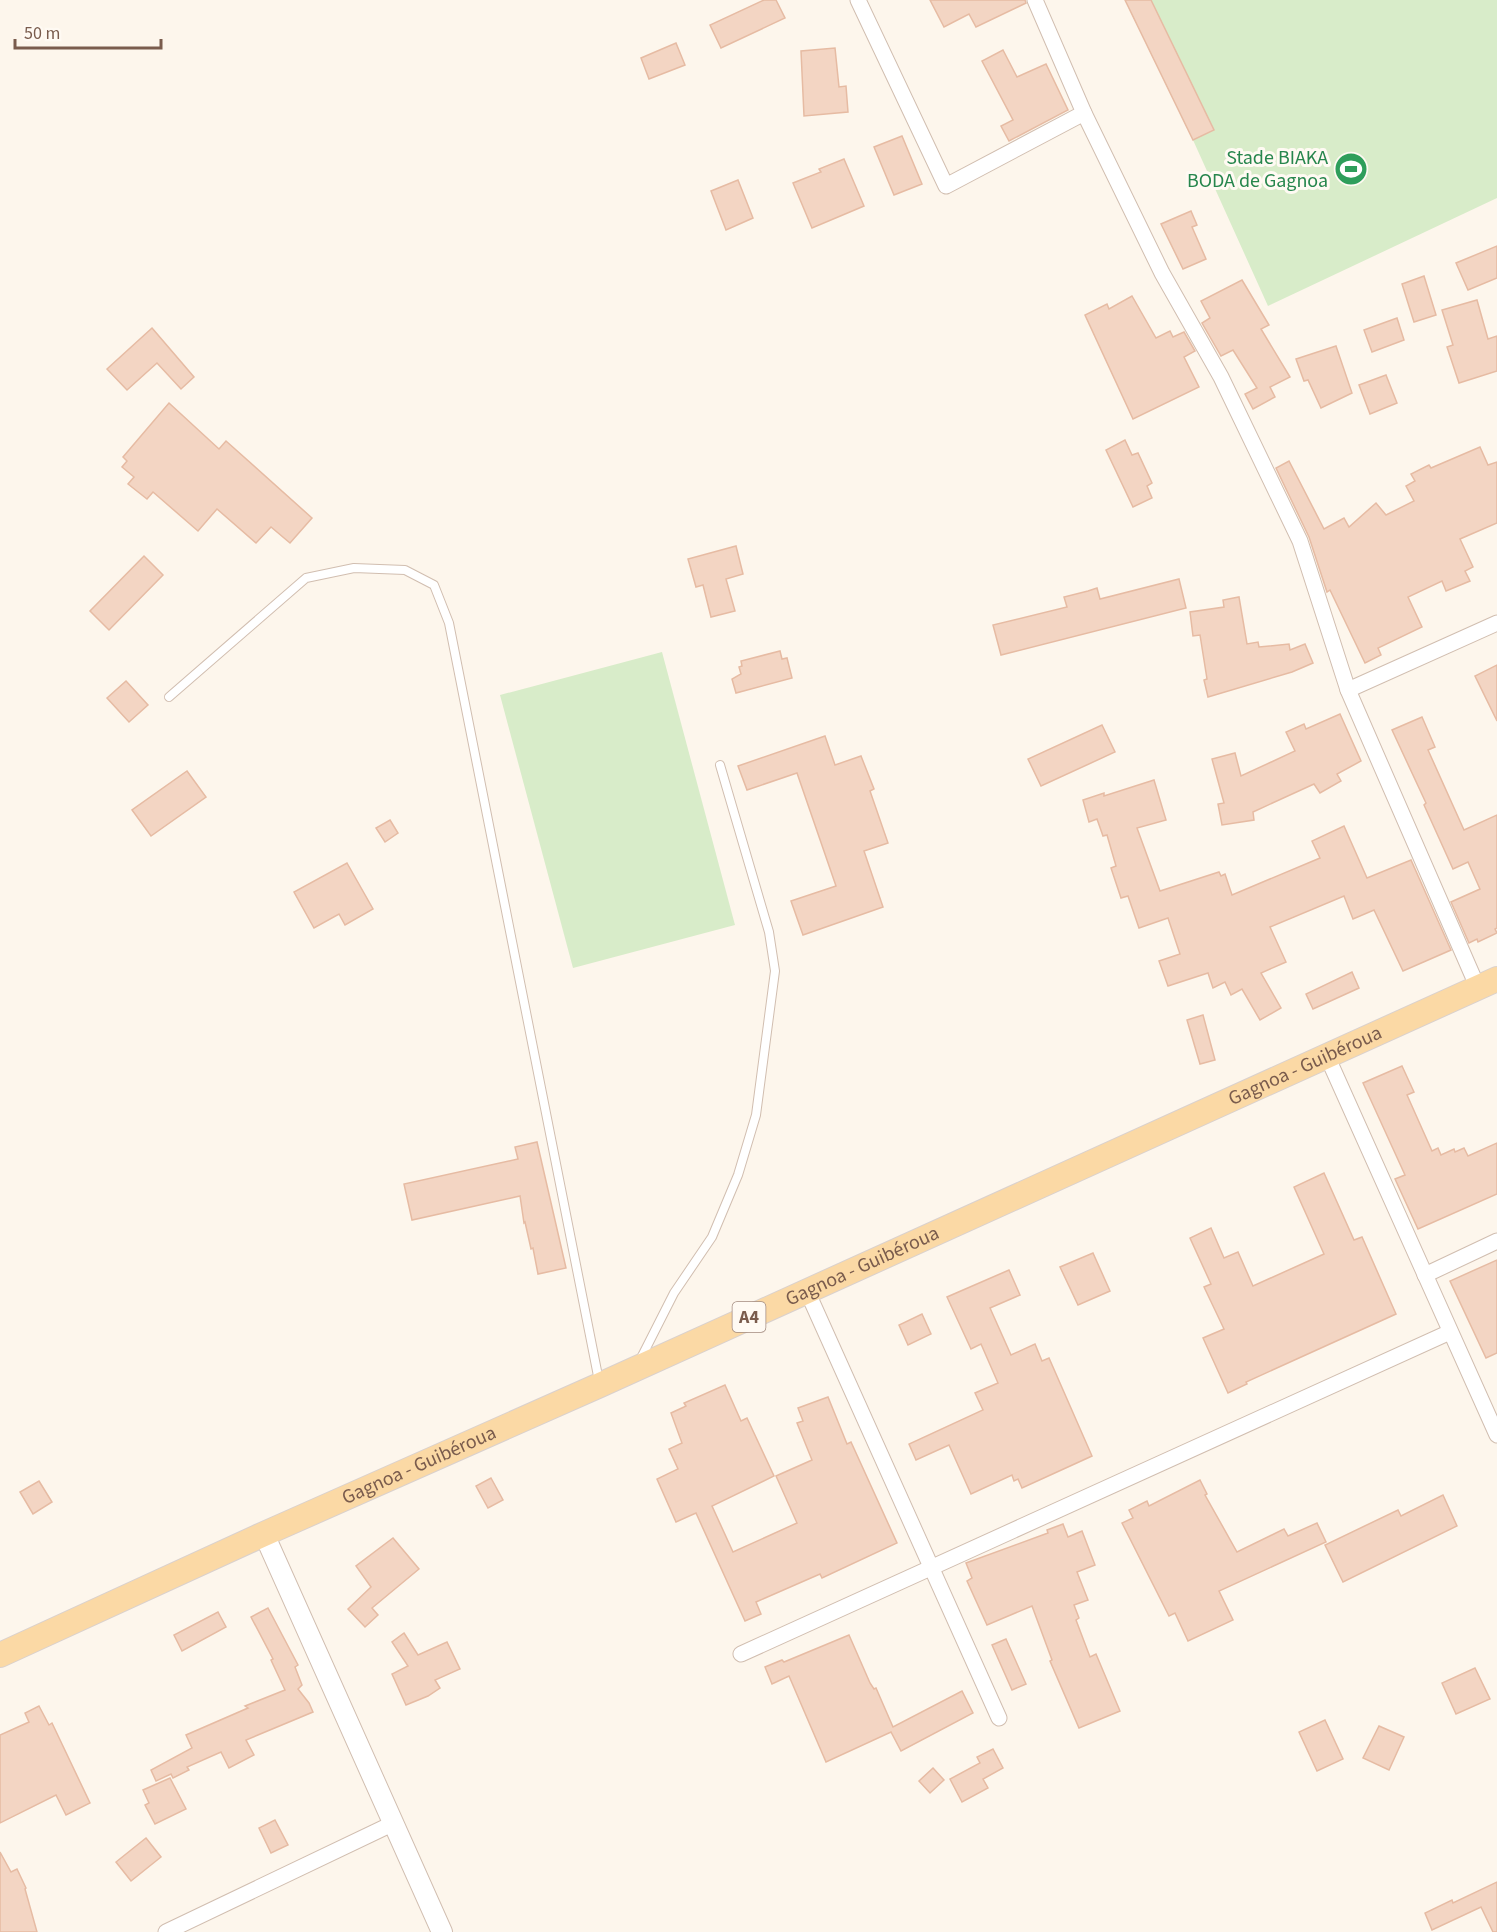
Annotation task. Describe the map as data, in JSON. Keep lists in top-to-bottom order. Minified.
{"streets":{"main road":["Gagnoa - Guibéroua","A4"]},"places":{"sports":["Stade BIAKA BODA de Gagnoa"]},"scale_bar":"50 m"}
